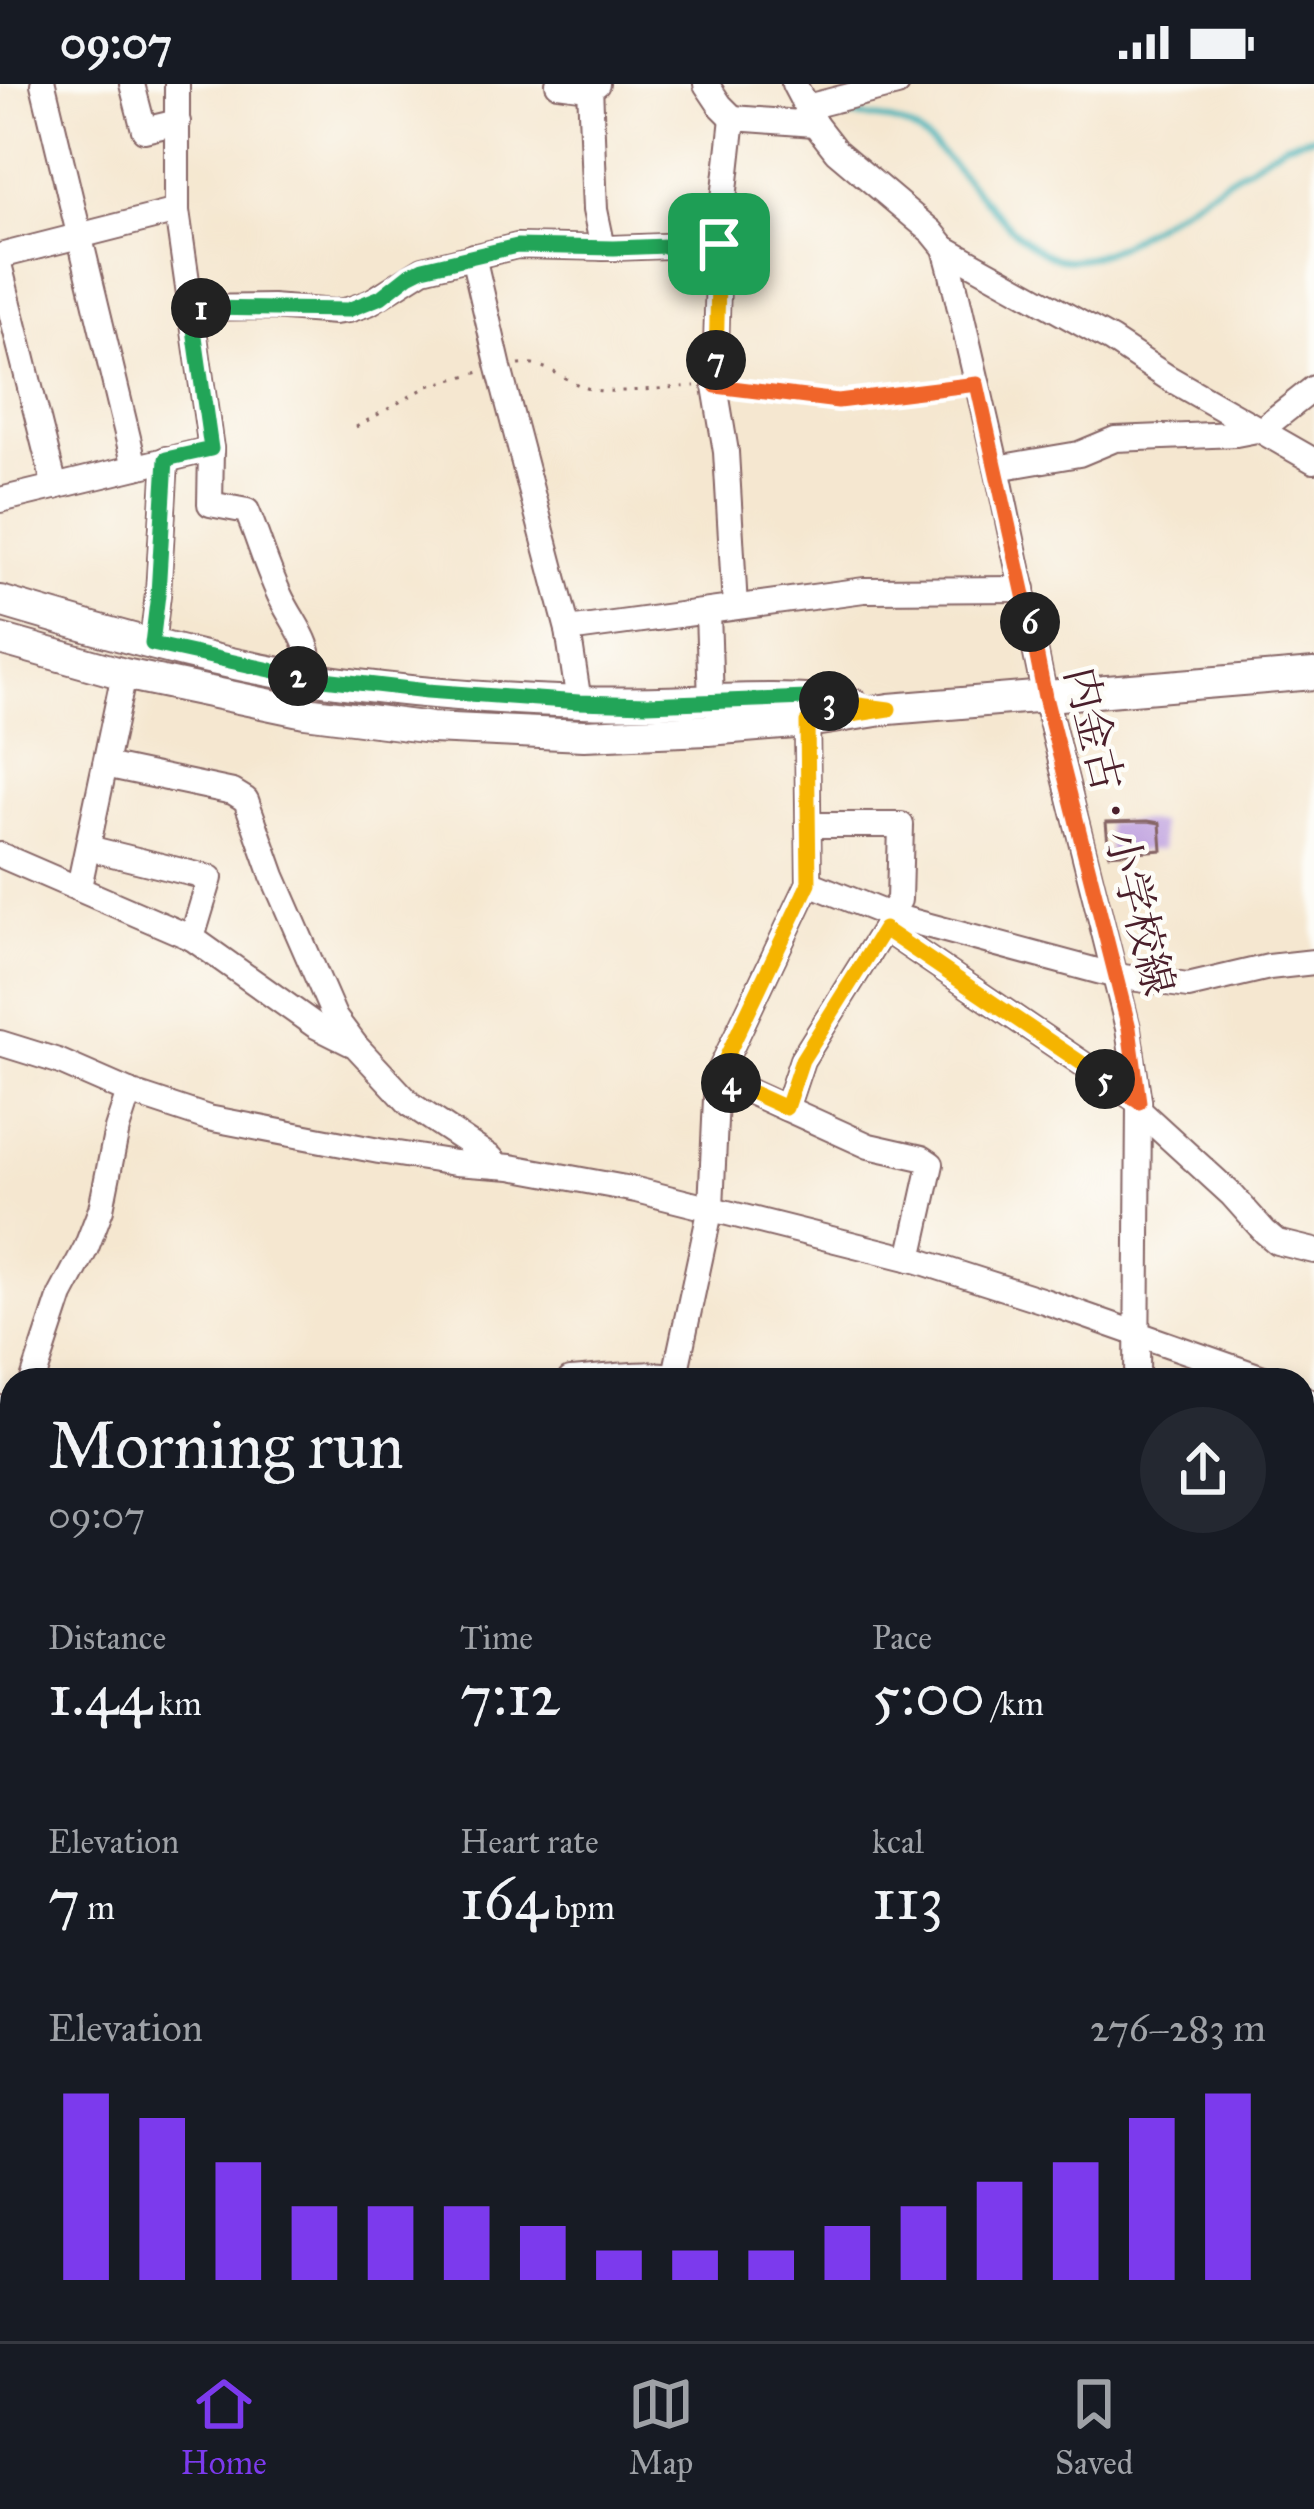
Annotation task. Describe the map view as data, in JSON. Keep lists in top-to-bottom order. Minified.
{"streets":{"street":["内金古・小学校線"]},"page":{"status":"09:07","pins":["1","7","6","2","3","5","4"],"heading":["Morning run","09:07"],"stats":[["Distance","1.44 km"],["Time","7:12"],["Pace","5:00 /km"],["Elevation","7 m"],["Heart rate","164 bpm"],["kcal","113"]],"chart":["Elevation","276–283 m"],"tabs":["Home","Map","Saved"]}}
